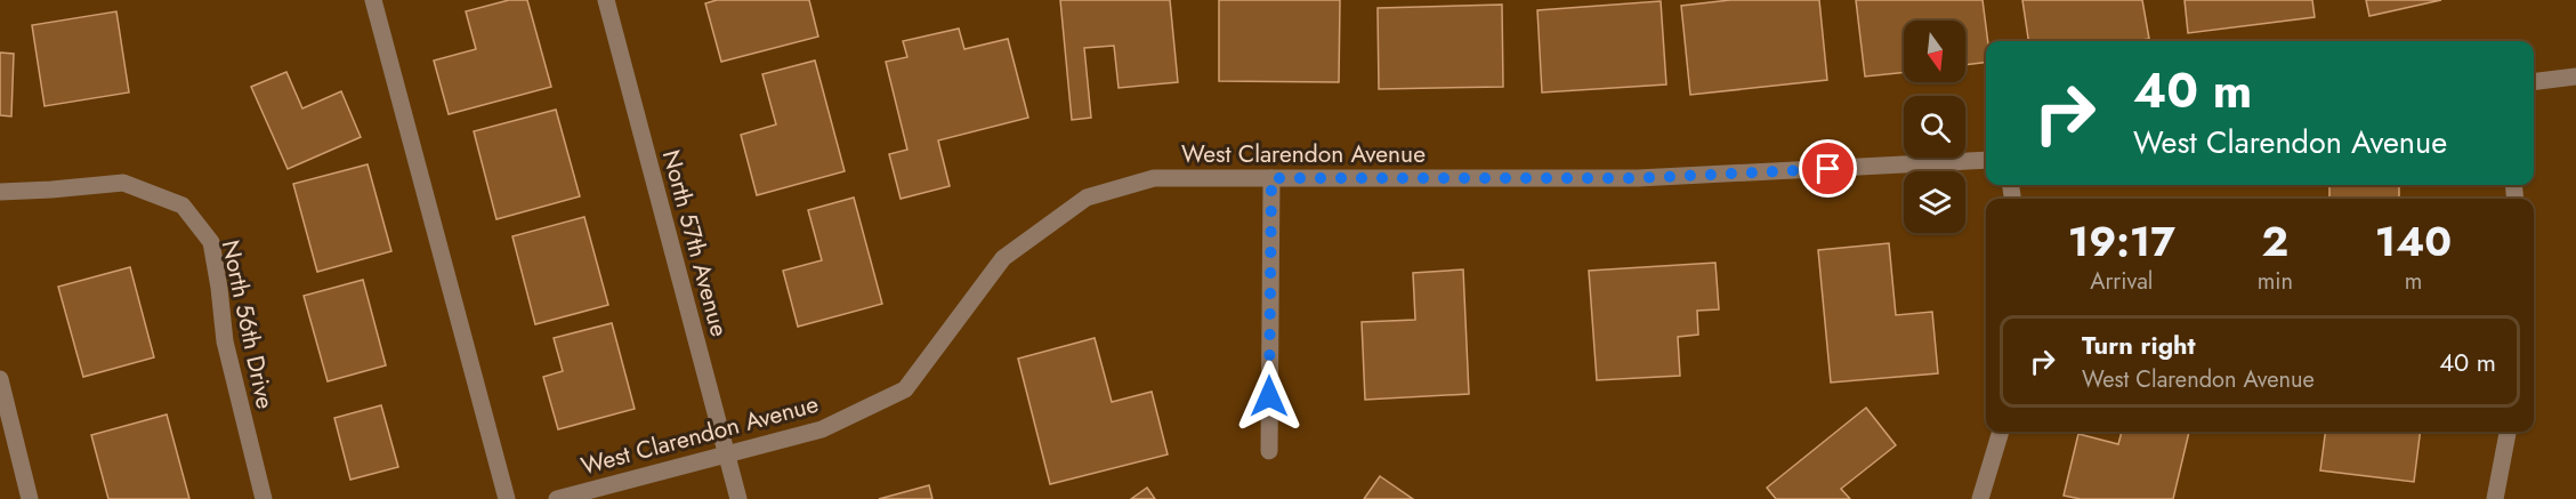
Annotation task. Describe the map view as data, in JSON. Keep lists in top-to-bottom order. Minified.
{"streets":{"street":["West Clarendon Avenue","North 57th Avenue","North 56th Drive"]},"crossings":[["West Clarendon Avenue","North 57th Avenue"]],"north":"bottom","page":{"turn":["40 m","West Clarendon Avenue"],"eta":["19:17","Arrival","2","min","140","m"],"list":[{"name":"Turn right","note":"West Clarendon Avenue","value":"40 m"}]}}
